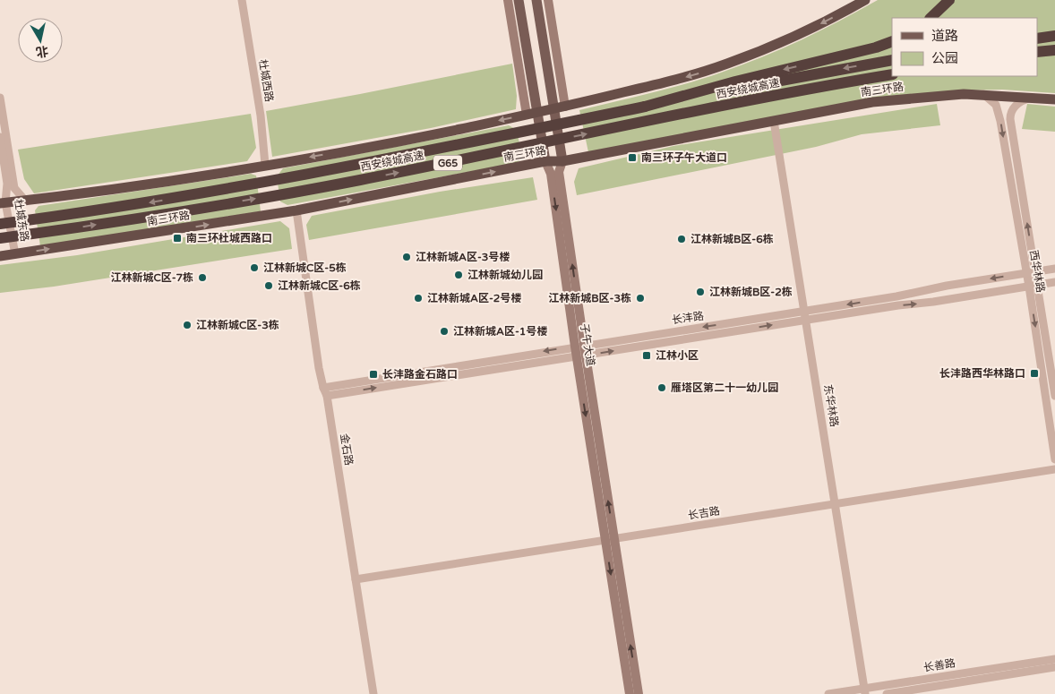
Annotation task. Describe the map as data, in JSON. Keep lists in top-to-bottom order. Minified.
{"streets":{"highway":["西安绕城高速","南三环路","G65"],"main road":["子午大道"],"street":["杜城西路","杜城东路","西华林路","长沣路","东华林路","金石路","长吉路","长善路"]},"crossings":[["南三环路","杜城东路"],["南三环路","西华林路"],["南三环路","子午大道"],["南三环路","东华林路"],["南三环路","金石路"],["西华林路","长沣路"],["长沣路","子午大道"],["长沣路","东华林路"],["长沣路","金石路"],["子午大道","长吉路"],["东华林路","长吉路"],["东华林路","长善路"],["金石路","长吉路"]],"places":{"transit":["南三环子午大道口","南三环杜城西路口","江林小区","长沣路西华林路口","长沣路金石路口"],"other":["江林新城B区-6栋","江林新城A区-3号楼","江林新城C区-5栋","江林新城幼儿园","江林新城C区-7栋","江林新城C区-6栋","江林新城B区-2栋","江林新城A区-2号楼","江林新城B区-3栋","江林新城C区-3栋","江林新城A区-1号楼","雁塔区第二十一幼儿园"]},"legend":["道路","公园"],"north":"bottom"}
